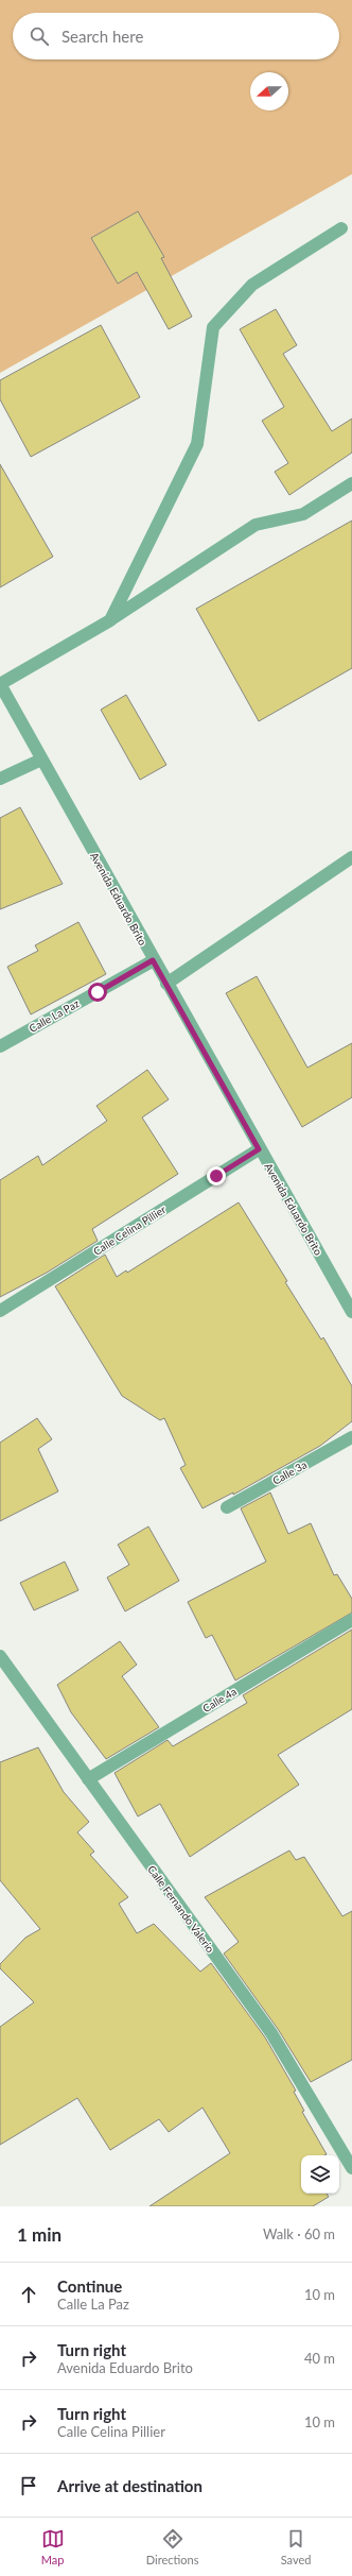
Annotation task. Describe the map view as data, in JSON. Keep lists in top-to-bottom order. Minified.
{"streets":{"street":["Avenida Eduardo Brito","Calle La Paz","Calle Celina Pillier","Calle 3a","Calle 4a","Calle Fernando Valerio"]},"crossings":[["Avenida Eduardo Brito","Calle La Paz"],["Avenida Eduardo Brito","Calle Celina Pillier"],["Calle 4a","Calle Fernando Valerio"]],"north":"left","page":{"search":"Search here","heading":["1 min","Walk · 60 m"],"list":[["Continue","Calle La Paz","10 m"],["Turn right","Avenida Eduardo Brito","40 m"],["Turn right","Calle Celina Pillier","10 m"],"Arrive at destination"],"nav":["Map","Directions","Saved"]}}
